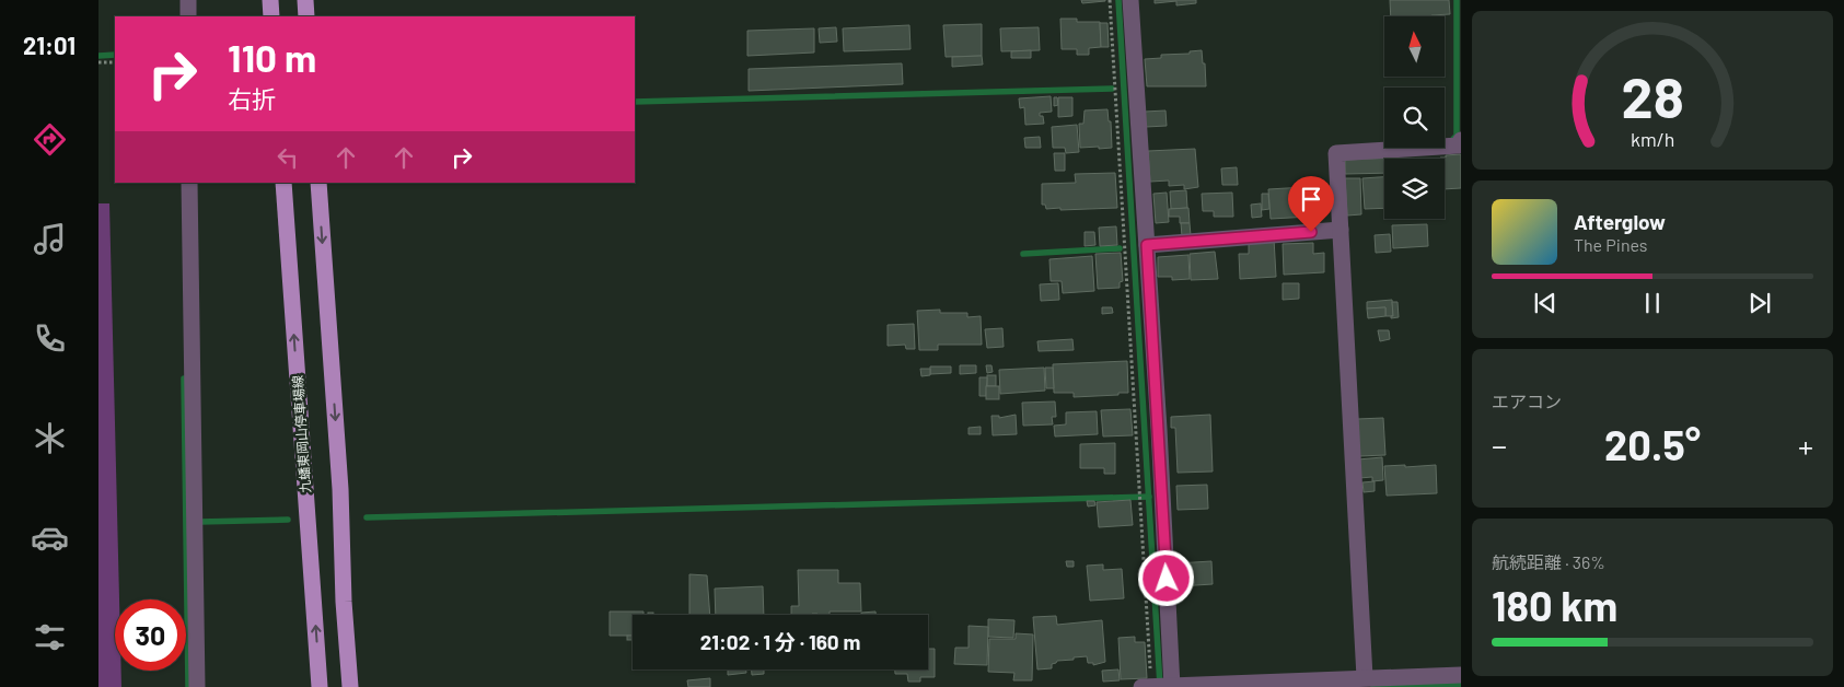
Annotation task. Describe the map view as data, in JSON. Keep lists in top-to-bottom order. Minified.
{"streets":{"main road":["九蟠東岡山停車場線"]},"north":"top","page":{"tabs":"21:01","turn":["110 m","右折"],"song":["Afterglow","The Pines"],"tile":["エアコン",["航続距離 · 36%","180 km"]],"heat":["−","20.5°","+"],"limit":"30","trip":"21:02 · 1 分 · 160 m","gauge":["28","km/h"]}}
